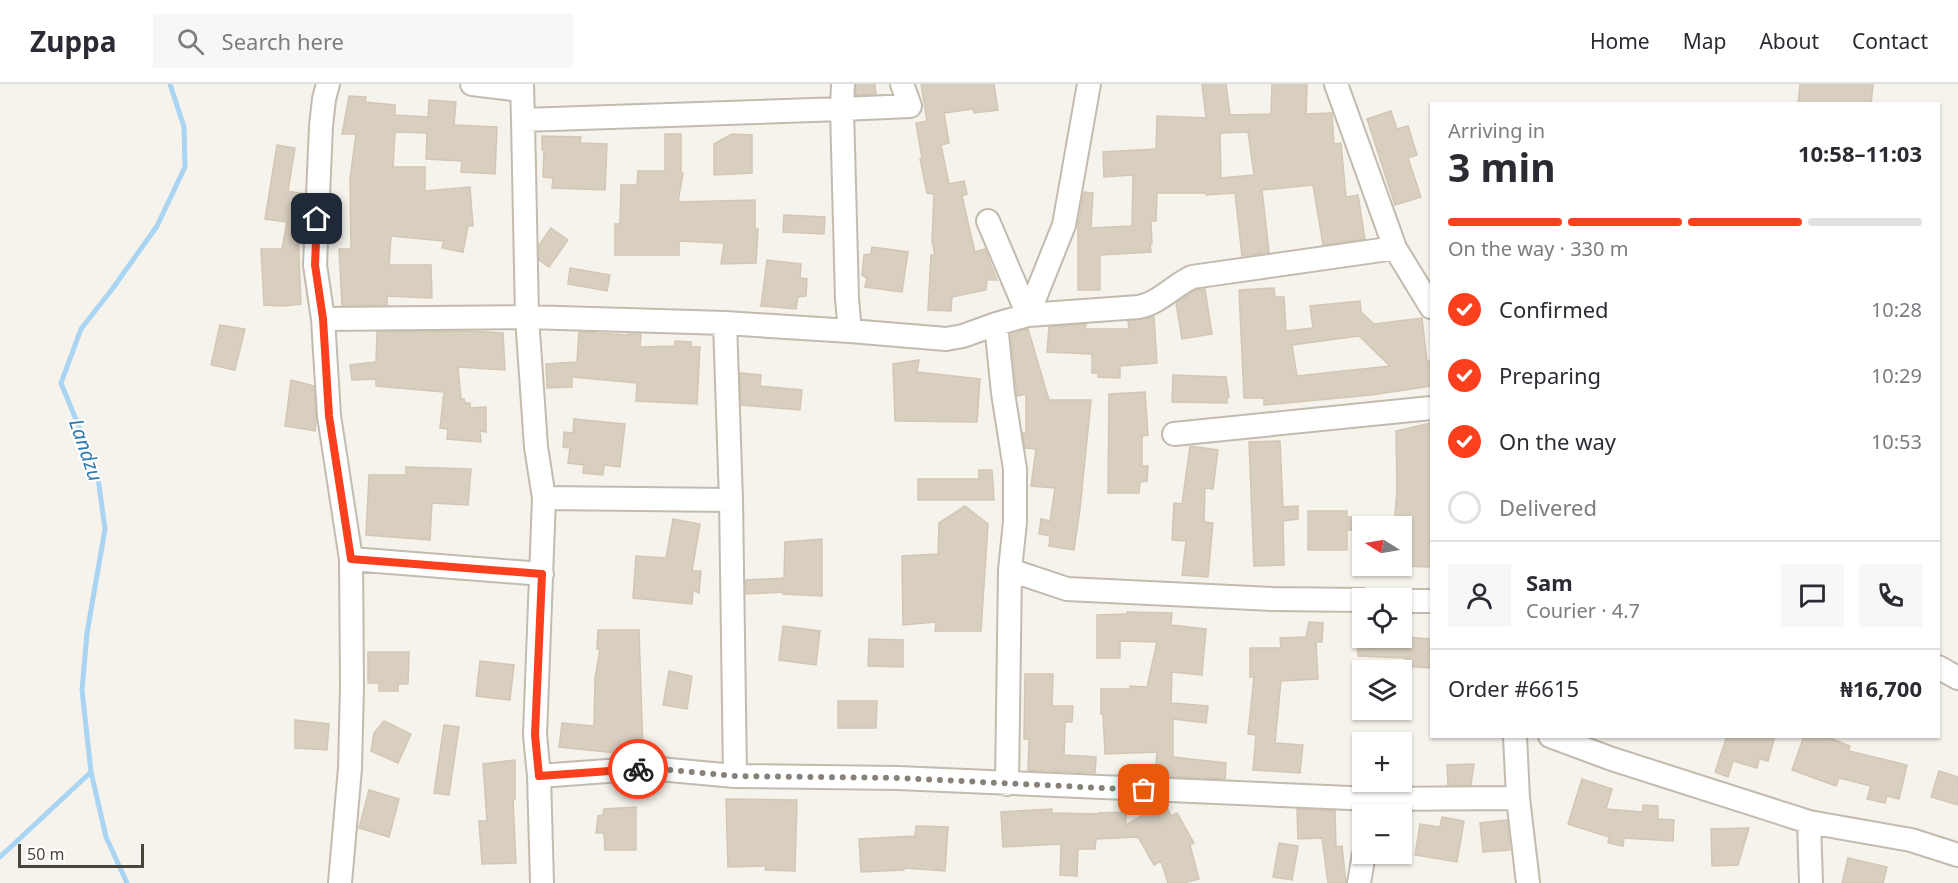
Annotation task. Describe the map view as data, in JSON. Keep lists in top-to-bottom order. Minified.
{"water":["Landzu"],"scale_bar":"50 m","north":"left","page":{"header":"Zuppa","search":"Search here","nav":["Home","Map","About","Contact"],"heading":["3 min","Arriving in","10:58–11:03"],"panel":["Sam","Courier · 4.7","Order #6615","₦16,700"],"bar":"On the way · 330 m","list":[["Confirmed","10:28"],["Preparing","10:29"],["On the way","10:53"],"Delivered"],"map_buttons":["+","−"],"scale":"50 m"}}
